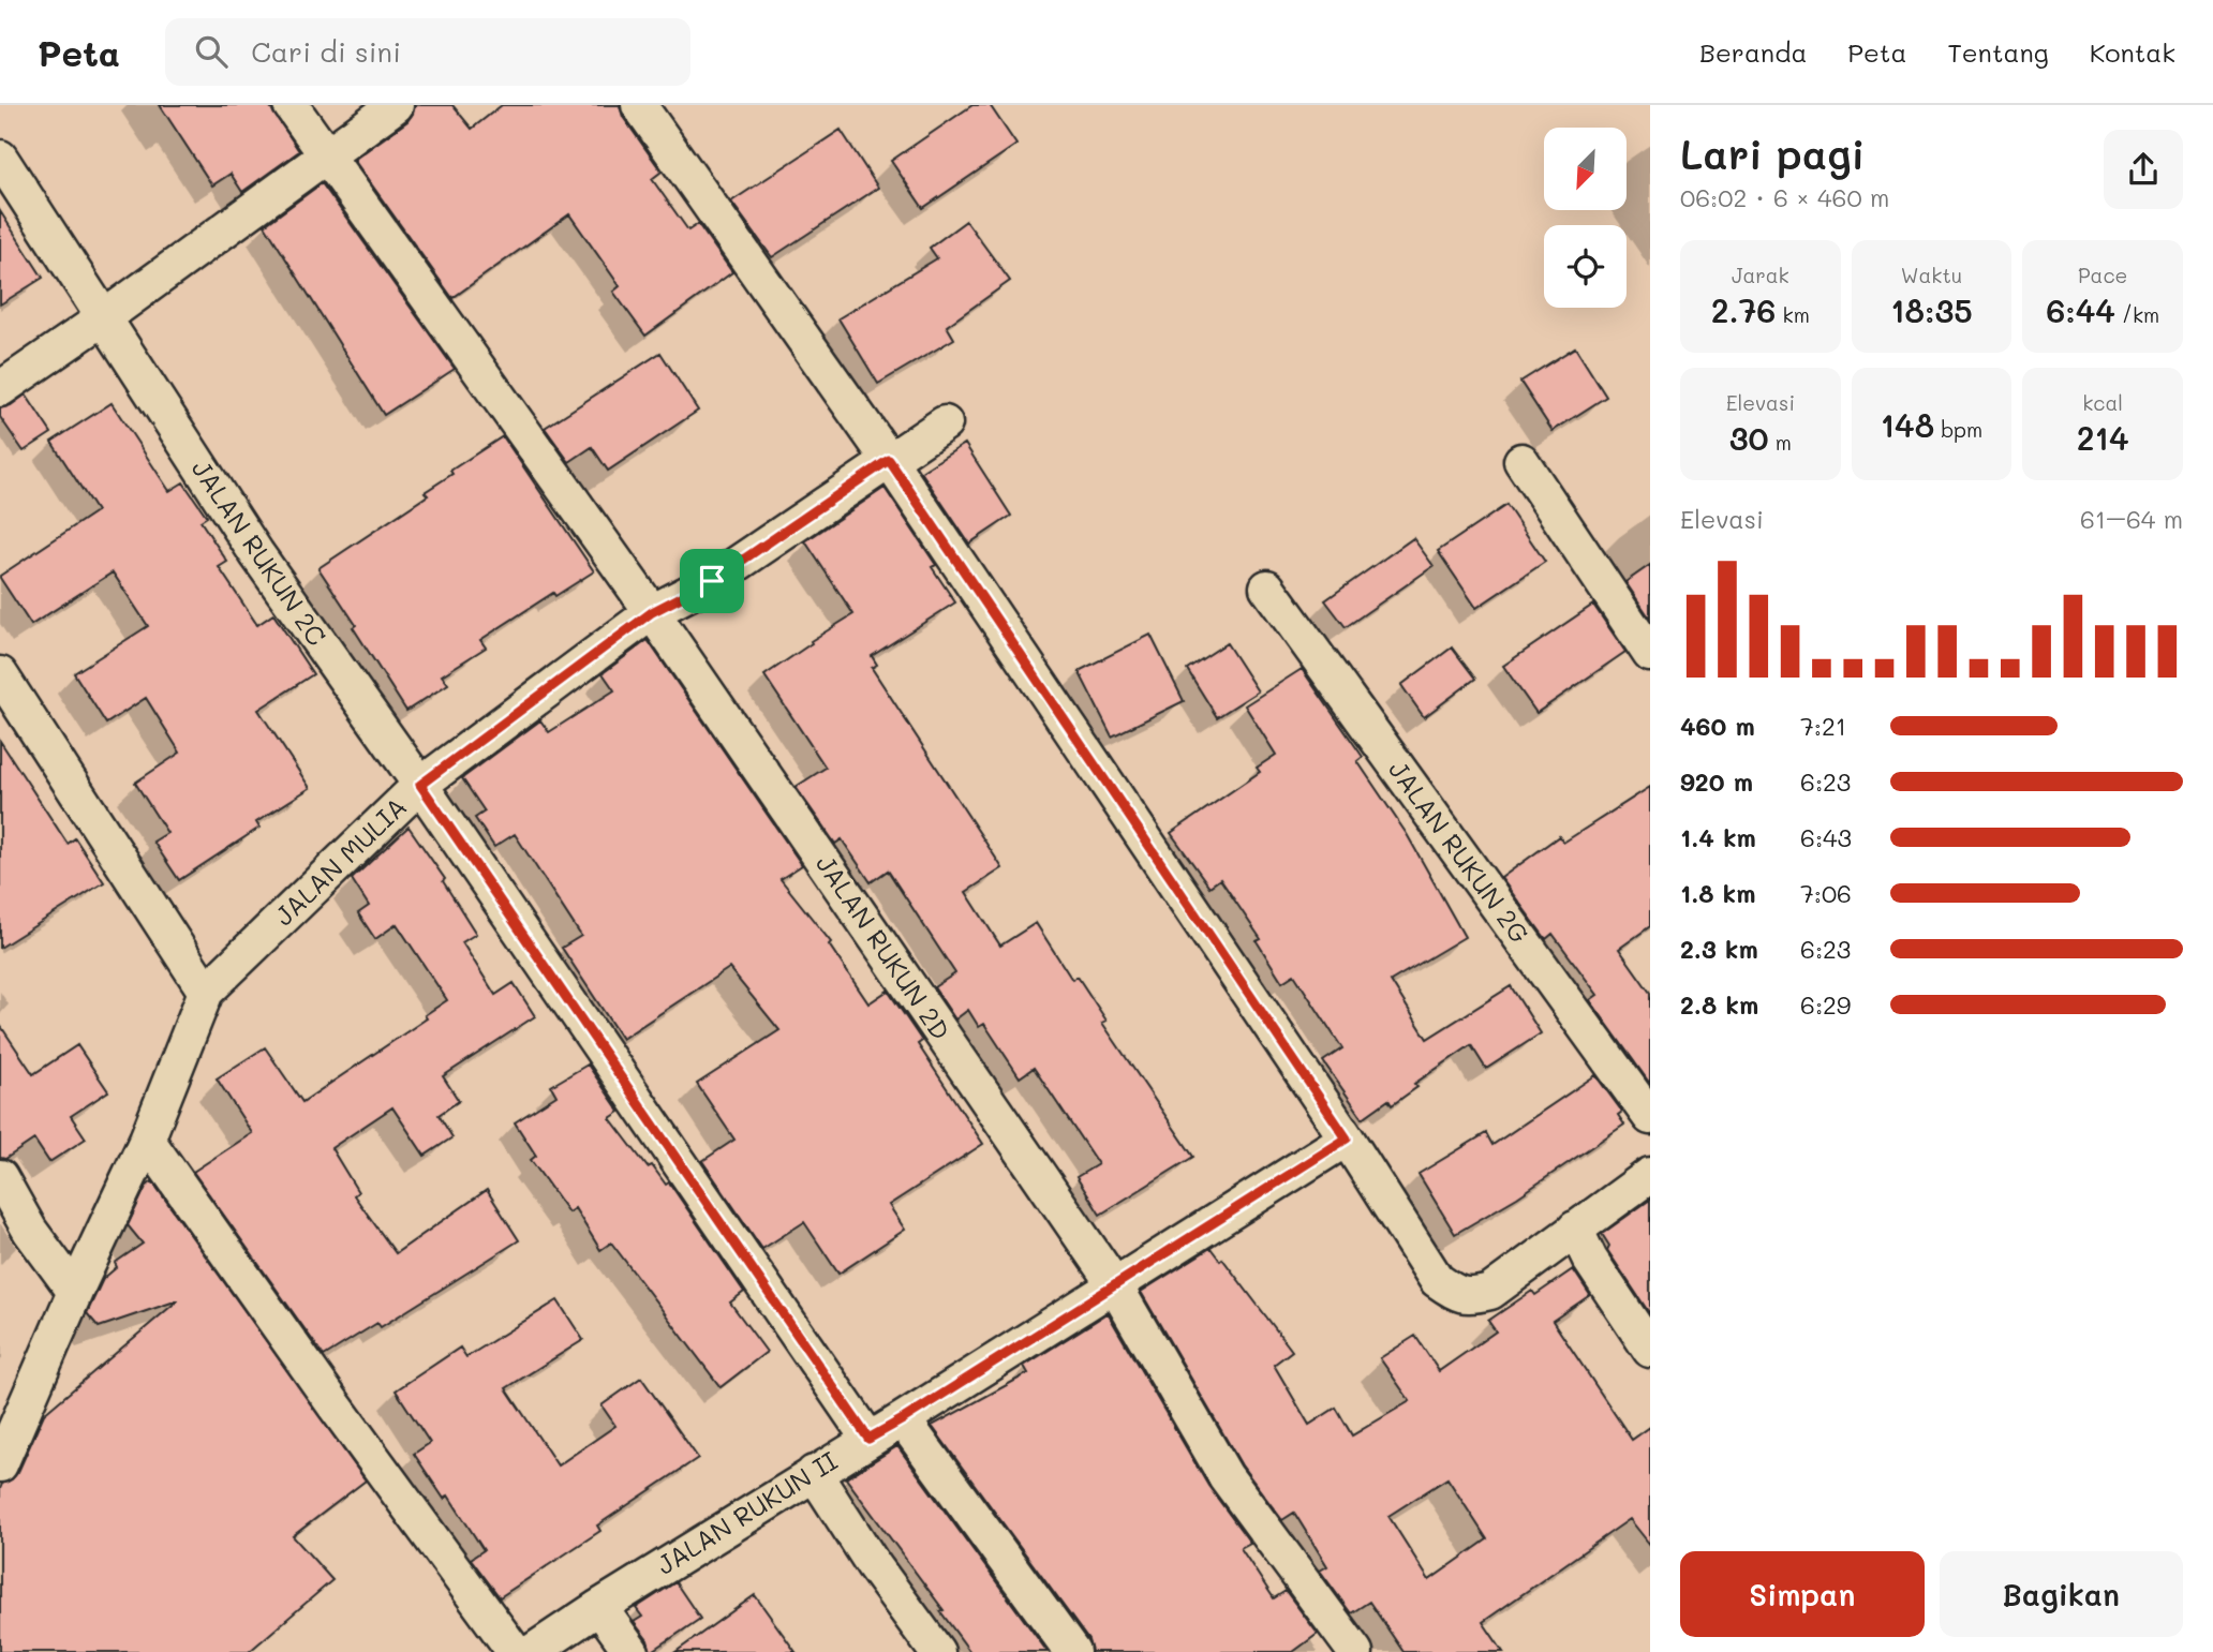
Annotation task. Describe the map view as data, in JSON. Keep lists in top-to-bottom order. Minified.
{"streets":{"street":["JALAN RUKUN 2C","JALAN RUKUN 2G","JALAN MULIA","JALAN RUKUN 2D","JALAN RUKUN II"]},"crossings":[["JALAN RUKUN 2C","JALAN MULIA"],["JALAN RUKUN 2C","JALAN RUKUN II"],["JALAN MULIA","JALAN RUKUN 2D"],["JALAN RUKUN 2D","JALAN RUKUN II"]],"north":"bottom left","page":{"header":"Peta","search":"Cari di sini","nav":["Beranda","Peta","Tentang","Kontak"],"heading":["Lari pagi","06:02 · 6 × 460 m"],"stats":[["Jarak","2.76 km"],["Waktu","18:35"],["Pace","6:44 /km"],["Elevasi","30 m"],["148 bpm"],["kcal","214"]],"chart":["Elevasi","61–64 m"],"list":[{"name":"460 m","note":"7:21"},{"name":"920 m","note":"6:23"},{"name":"1.4 km","note":"6:43"},{"name":"1.8 km","note":"7:06"},{"name":"2.3 km","note":"6:23"},{"name":"2.8 km","note":"6:29"}],"buttons":["Simpan","Bagikan"]}}
